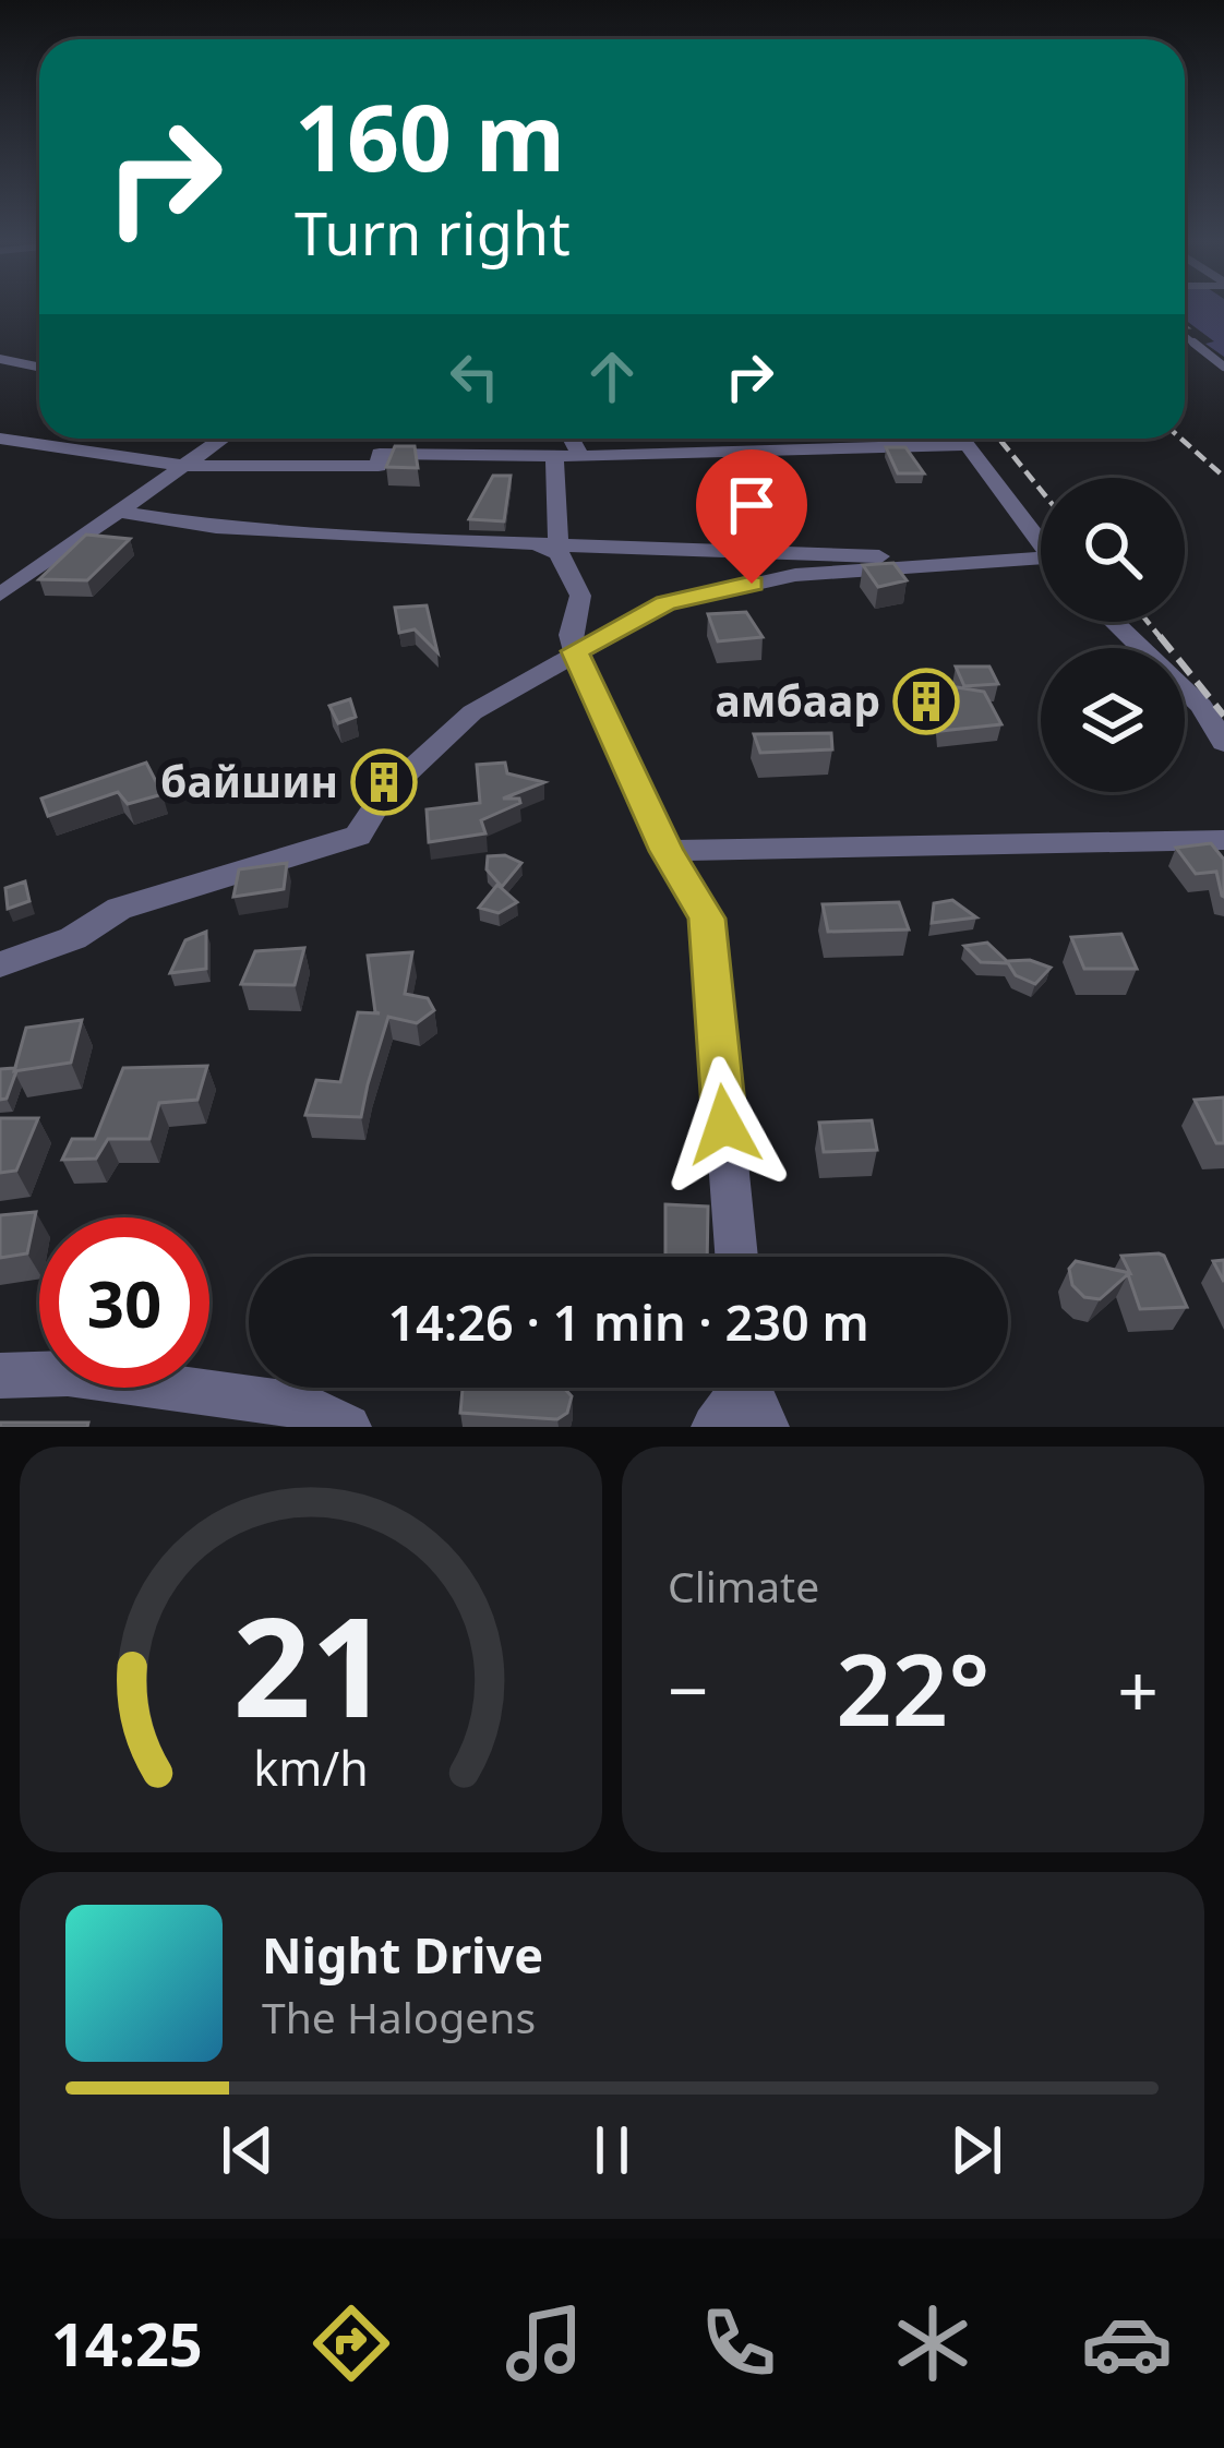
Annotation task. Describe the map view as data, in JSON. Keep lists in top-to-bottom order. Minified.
{"places":{"building":["амбаар","байшин"]},"page":{"turn":["160 m","Turn right"],"limit":"30","trip":"14:26 · 1 min · 230 m","tile":"Climate","heat":["−","22°","+"],"song":["Night Drive","The Halogens"],"tabs":"14:25","gauge":["21","km/h"]}}
